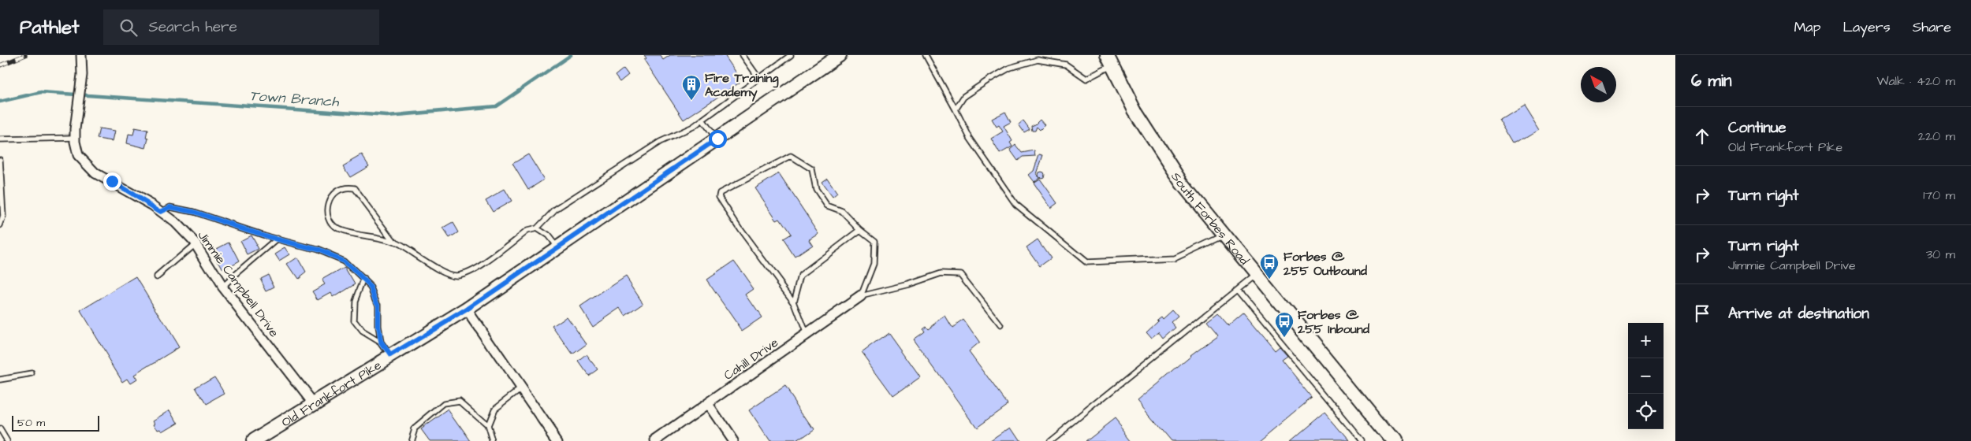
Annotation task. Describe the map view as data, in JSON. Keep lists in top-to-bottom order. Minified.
{"streets":{"main road":["South Forbes Road","Old Frankfort Pike"],"street":["Jimmie Campbell Drive","Cahill Drive"]},"crossings":[["Jimmie Campbell Drive","Old Frankfort Pike"]],"water":["Town Branch"],"places":{"building":["Fire Training Academy"],"bus stop":["Forbes @ 255 Outbound","Forbes @ 255 Inbound"]},"scale_bar":"50 m","north":"top left","page":{"header":"Pathlet","search":"Search here","nav":["Map","Layers","Share"],"heading":["6 min","Walk · 420 m"],"list":[["Continue","Old Frankfort Pike","220 m"],["Turn right","170 m"],["Turn right","Jimmie Campbell Drive","30 m"],"Arrive at destination"],"map_buttons":["+","−"],"scale":"50 m"}}
